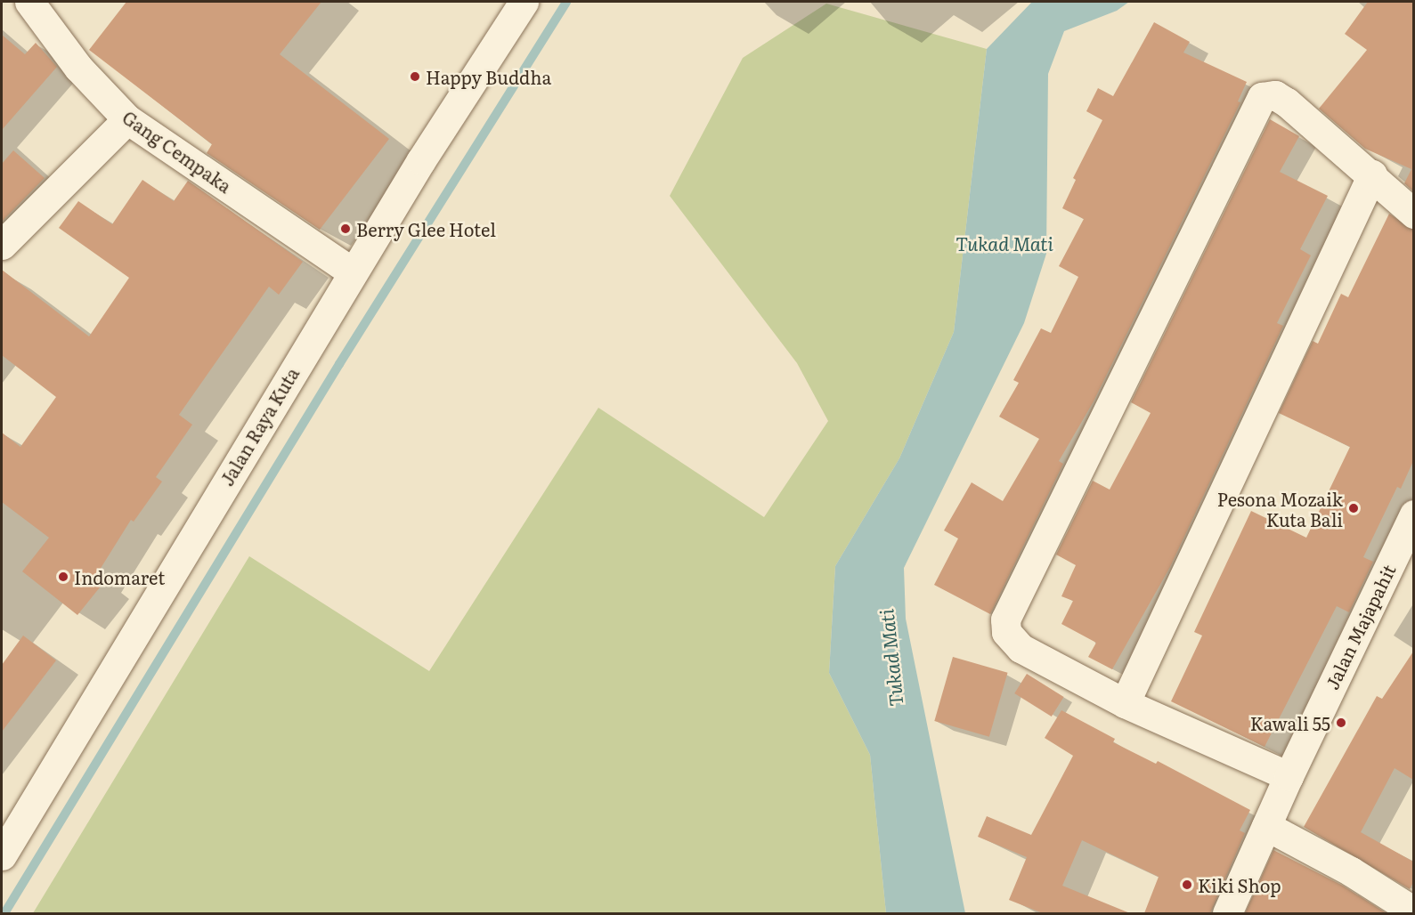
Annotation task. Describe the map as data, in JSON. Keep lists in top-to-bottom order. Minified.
{"streets":{"street":["Gang Cempaka","Jalan Raya Kuta","Jalan Majapahit"]},"crossings":[["Gang Cempaka","Jalan Raya Kuta"]],"water":["Tukad Mati"],"places":["Happy Buddha","Berry Glee Hotel","Pesona Mozaik Kuta Bali","Indomaret","Kawali 55","Kiki Shop"]}
